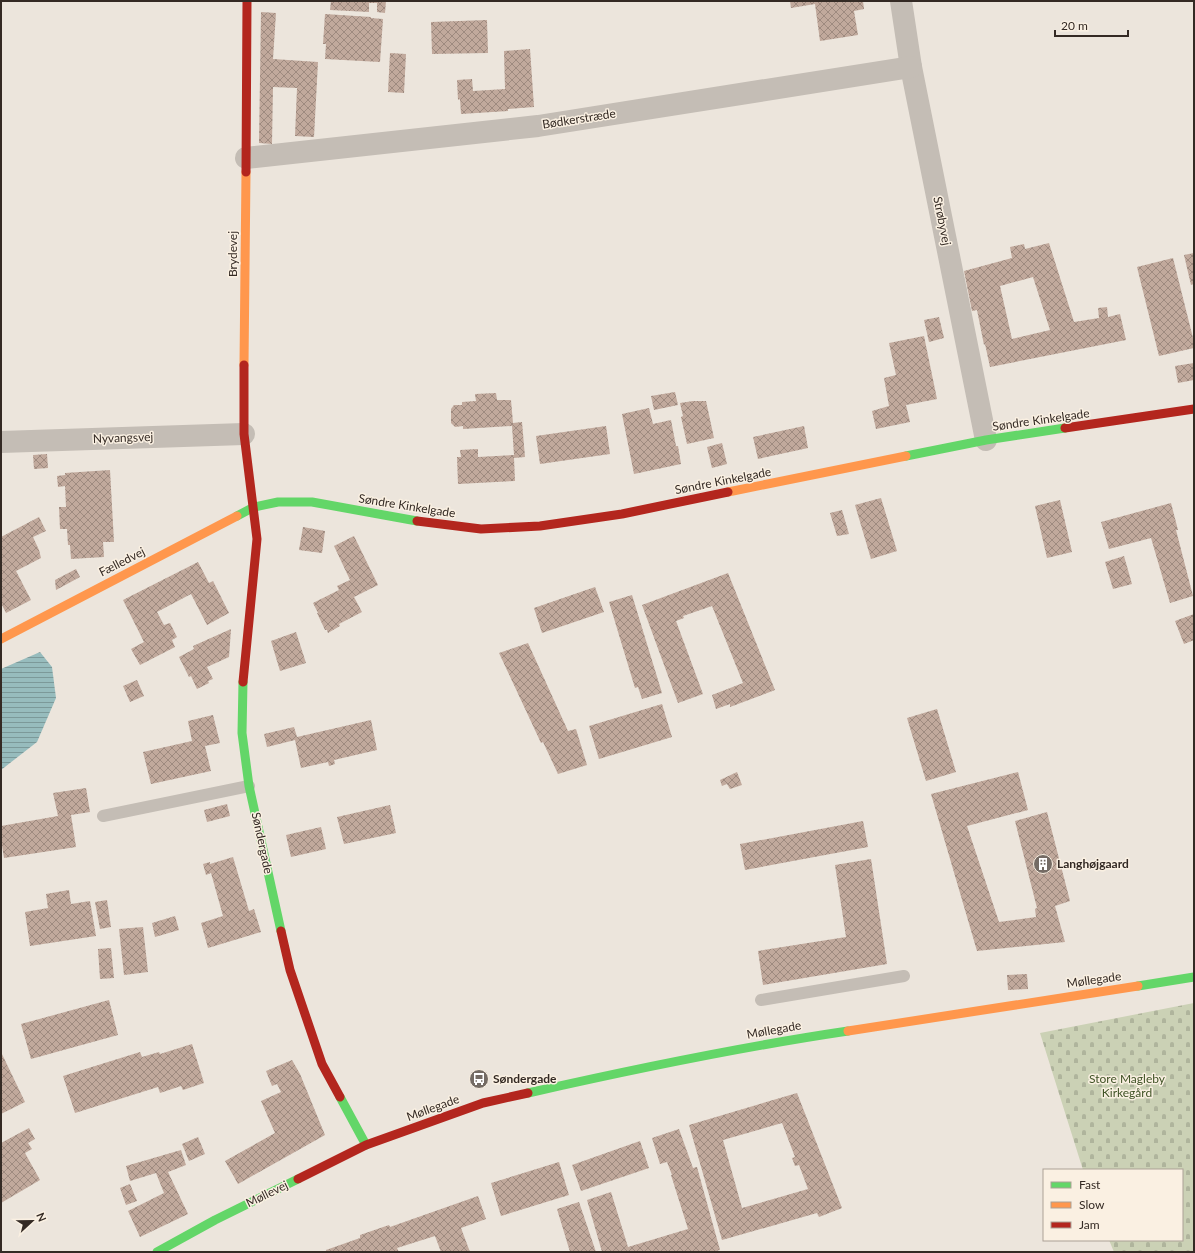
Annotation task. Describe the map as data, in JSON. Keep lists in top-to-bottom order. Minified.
{"streets":{"street":["Bødkerstræde","Strøbyvej","Brydevej","Søndre Kinkelgade","Nyvangsvej","Fælledvej","Søndergade","Møllegade","Møllevej"]},"crossings":[["Bødkerstræde","Strøbyvej"],["Bødkerstræde","Brydevej"],["Strøbyvej","Søndre Kinkelgade"],["Brydevej","Søndre Kinkelgade"],["Brydevej","Nyvangsvej"],["Brydevej","Fælledvej"],["Brydevej","Søndergade"],["Søndre Kinkelgade","Fælledvej"],["Søndre Kinkelgade","Søndergade"],["Fælledvej","Søndergade"],["Søndergade","Møllegade"],["Søndergade","Møllevej"],["Møllegade","Møllevej"]],"parks":["Store Magleby Kirkegård"],"places":{"building":["Langhøjgaard"],"bus stop":["Søndergade"]},"legend":["Fast","Slow","Jam"],"scale_bar":"20 m","north":"right"}
